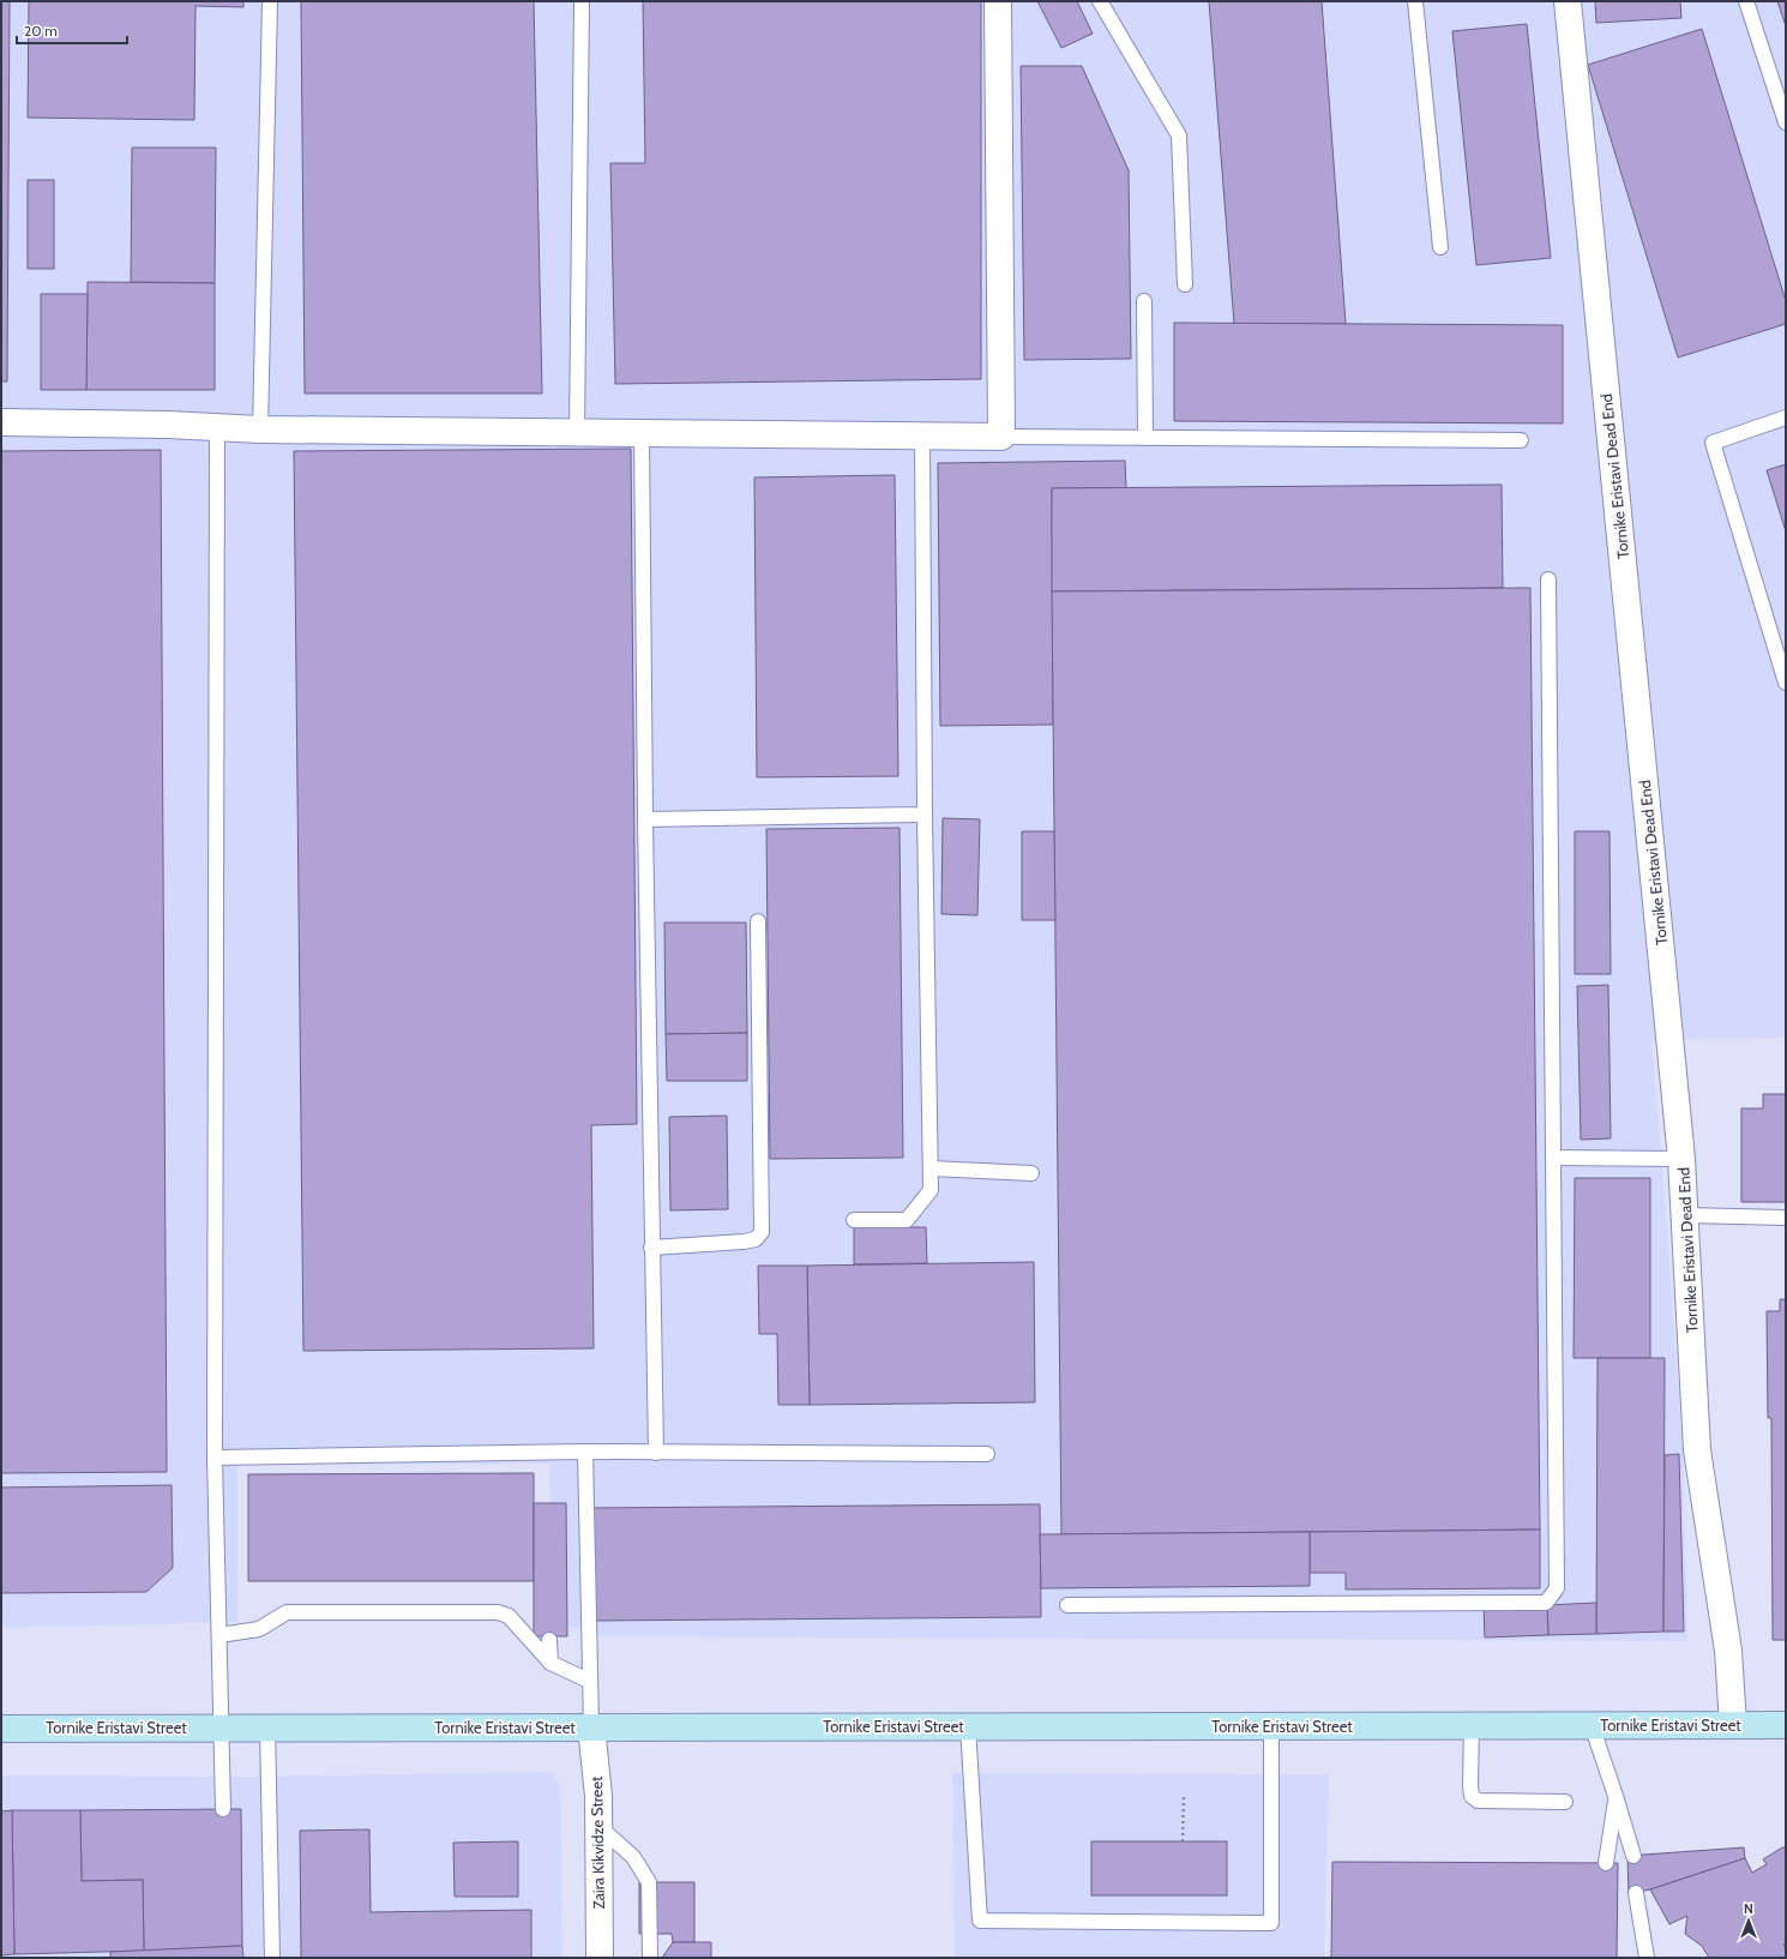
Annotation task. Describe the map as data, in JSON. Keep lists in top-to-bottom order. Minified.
{"streets":{"main road":["Tornike Eristavi Street"],"street":["Tornike Eristavi Dead End","Zaira Kikvidze Street"]},"crossings":[["Tornike Eristavi Dead End","Tornike Eristavi Street"],["Tornike Eristavi Street","Zaira Kikvidze Street"]],"scale_bar":"20 m","north":"top"}
